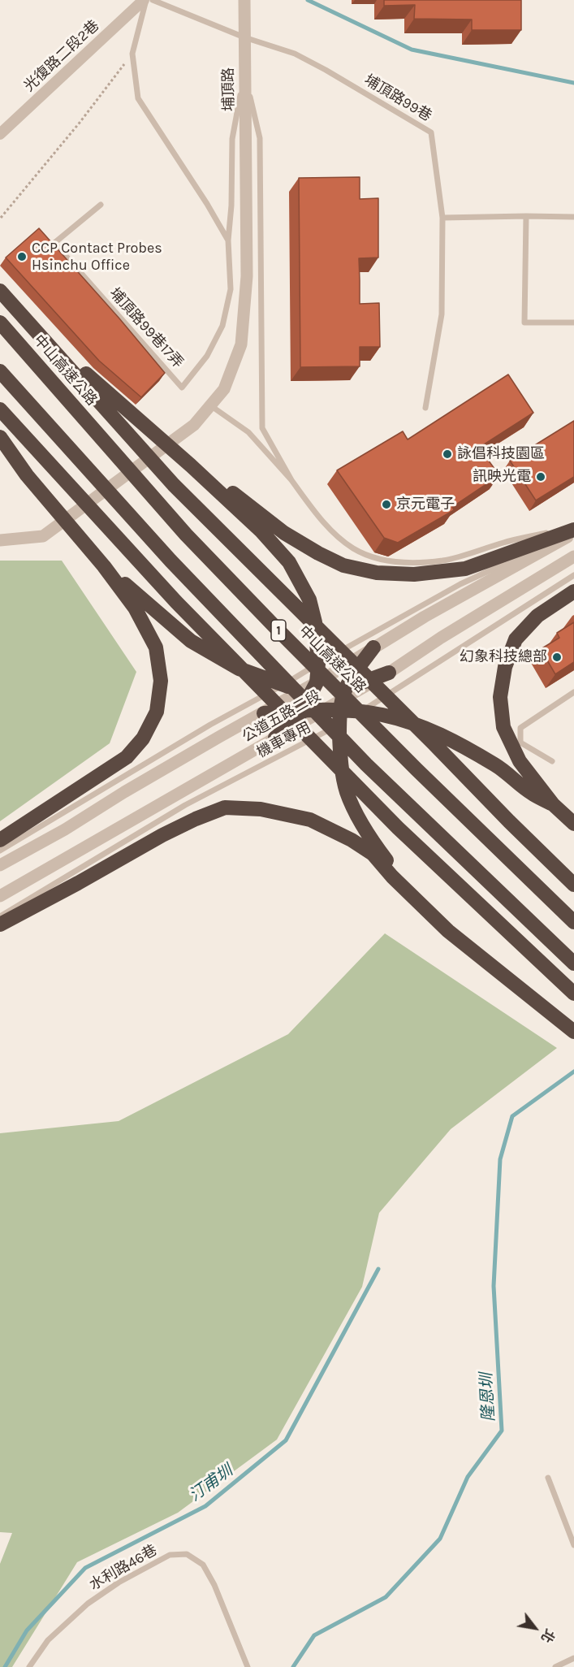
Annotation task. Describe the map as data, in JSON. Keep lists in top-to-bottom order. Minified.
{"streets":{"highway":["中山高速公路","1"],"street":["光復路二段2巷","埔頂路","公道五路二段"],"lane":["埔頂路99巷","埔頂路99巷17弄","機車專用","水利路46巷"]},"crossings":[["埔頂路","埔頂路99巷"]],"water":["隆恩圳","汀甫圳"],"places":["CCP Contact Probes Hsinchu Office","詠倡科技園區","訊映光電","京元電子","幻象科技總部"],"north":"bottom right"}
